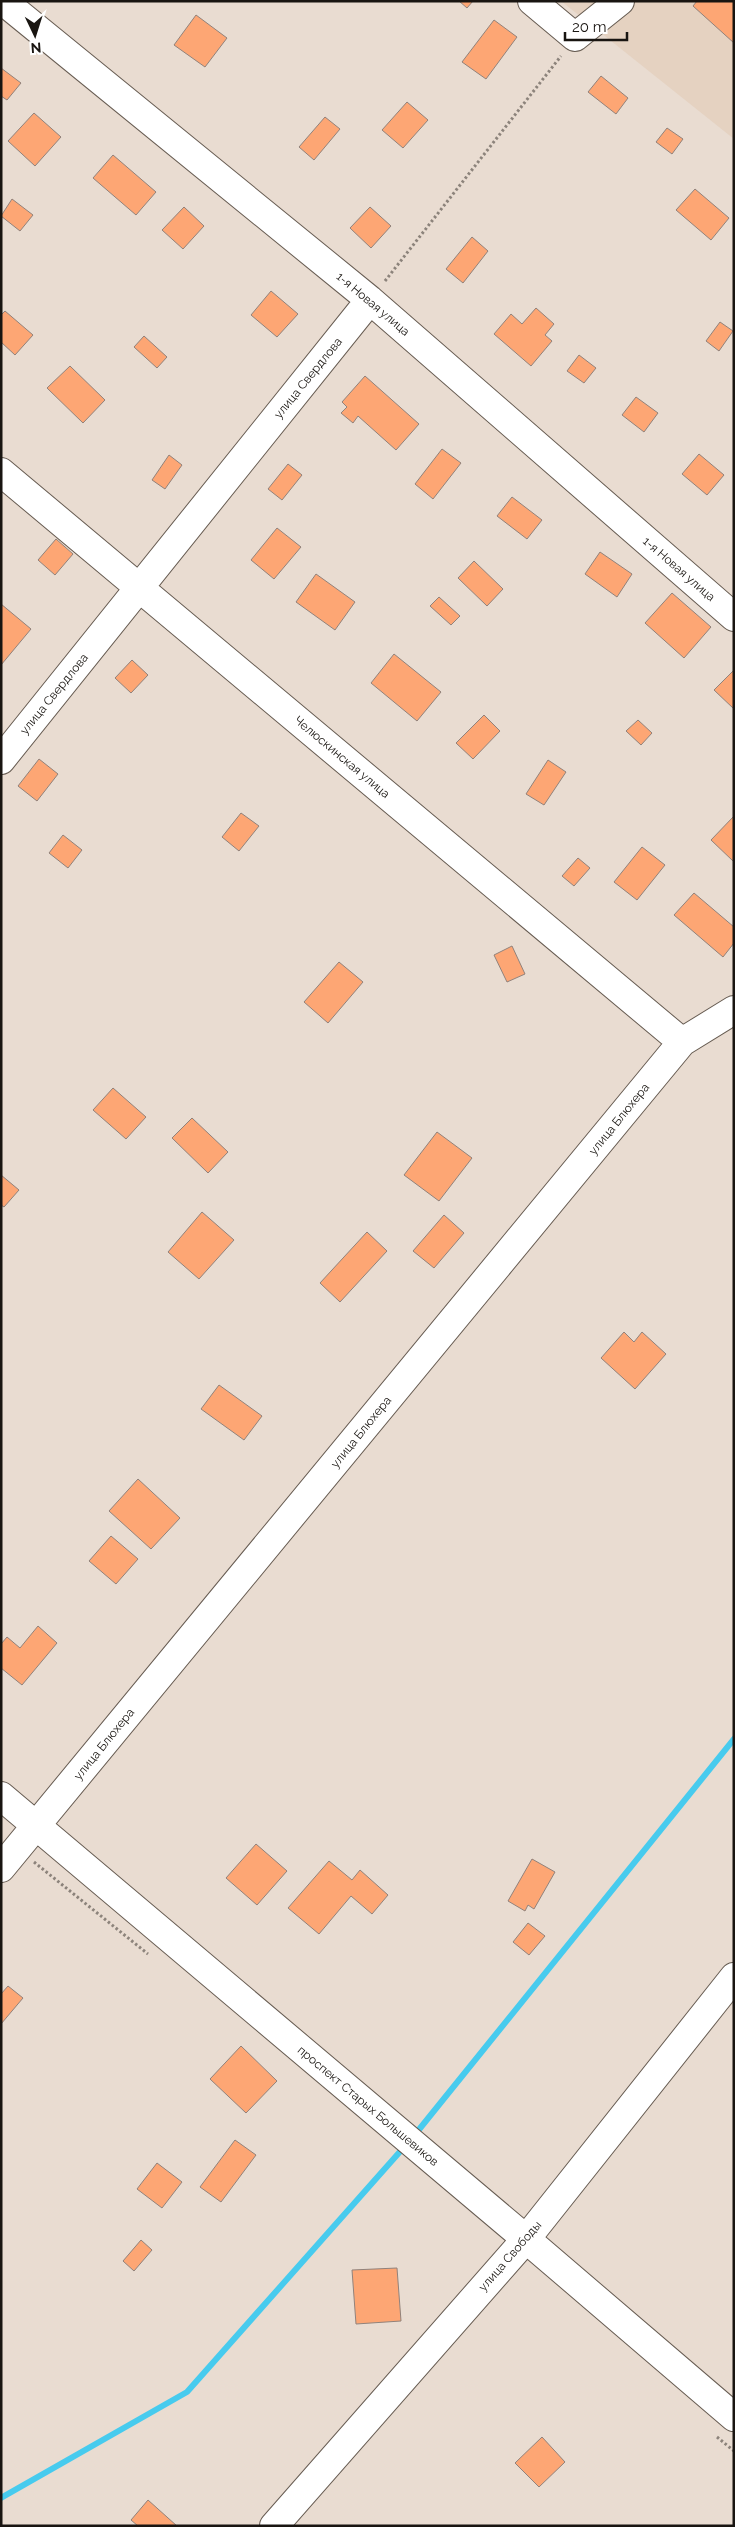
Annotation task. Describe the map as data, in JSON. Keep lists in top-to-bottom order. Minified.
{"streets":{"street":["1-я Новая улица","улица Свердлова","Челюскинская улица","улица Блюхера","проспект Старых Большевиков","улица Свободы"]},"crossings":[["1-я Новая улица","улица Свердлова"],["улица Свердлова","Челюскинская улица"],["Челюскинская улица","улица Блюхера"],["улица Блюхера","проспект Старых Большевиков"],["проспект Старых Большевиков","улица Свободы"]],"scale_bar":"20 m","north":"bottom"}
